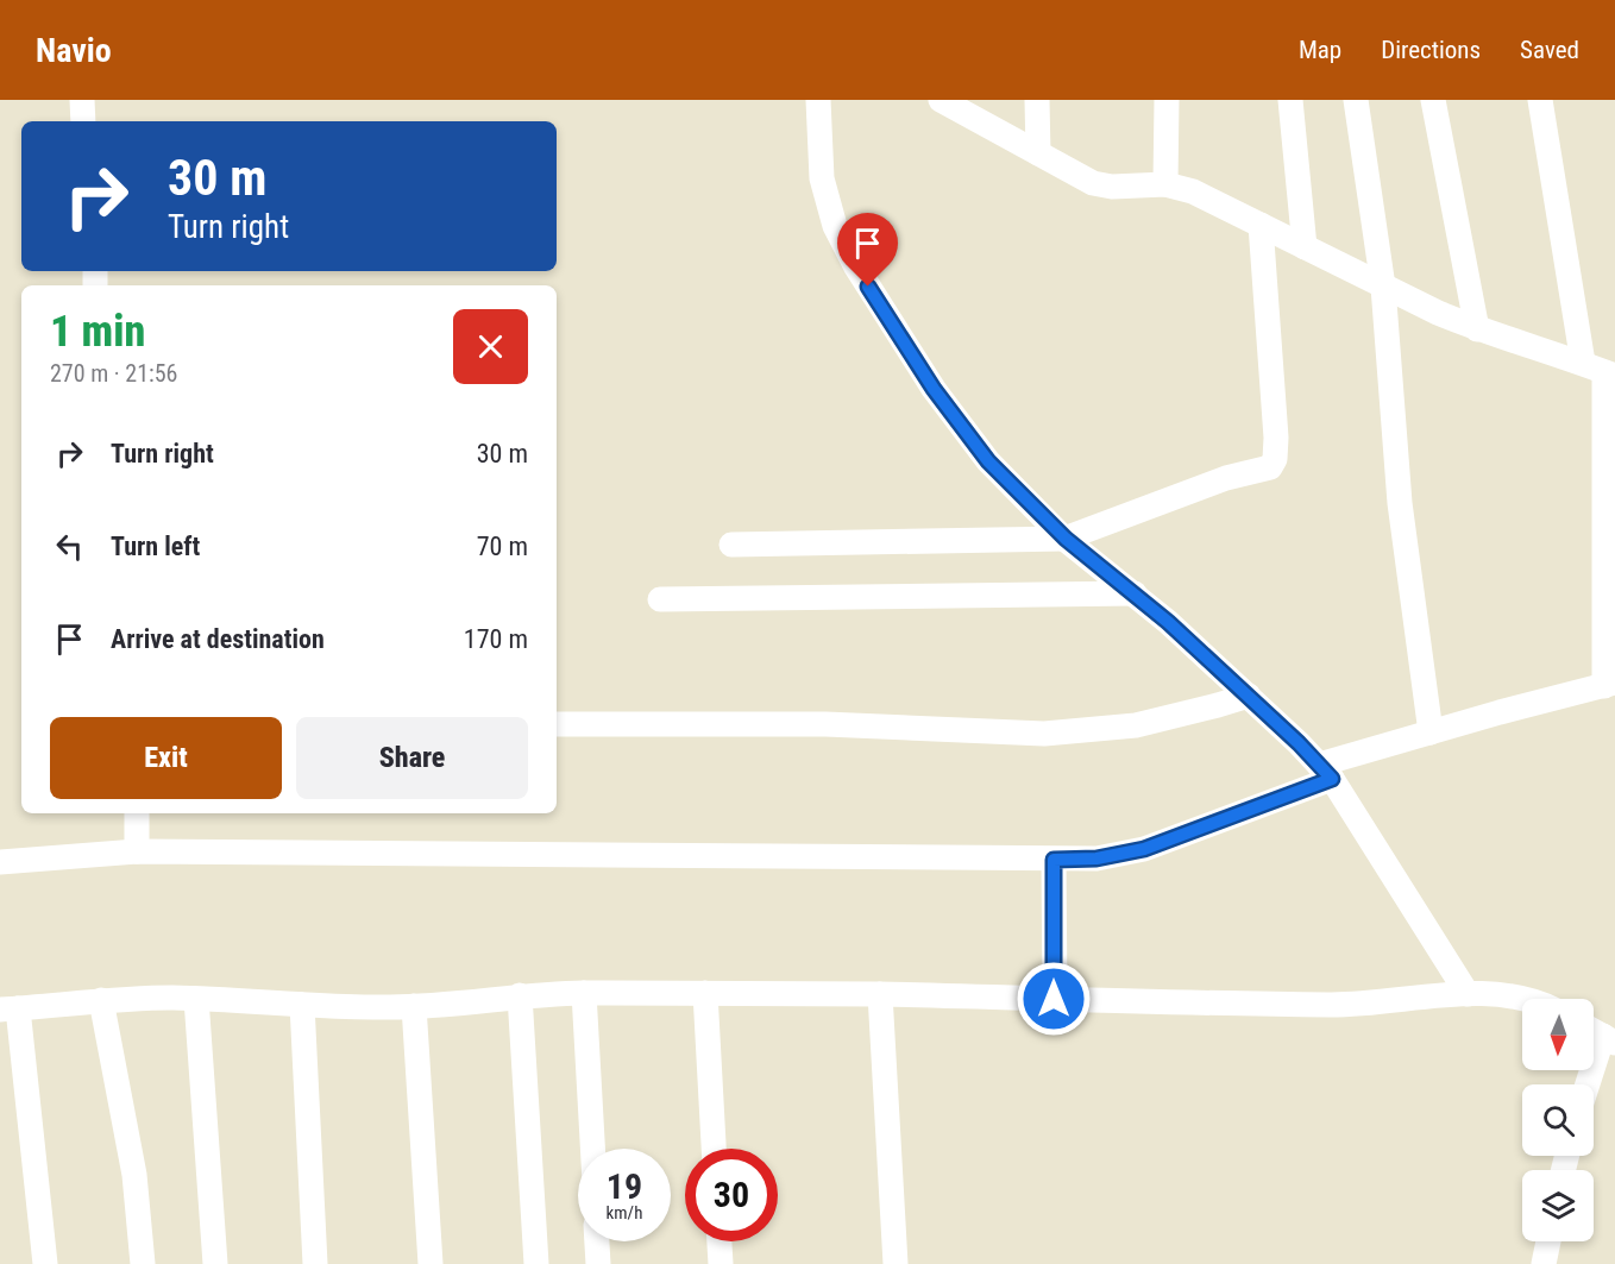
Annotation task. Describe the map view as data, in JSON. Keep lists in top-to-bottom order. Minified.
{"north":"bottom","page":{"header":"Navio","nav":["Map","Directions","Saved"],"turn":["30 m","Turn right"],"heading":["1 min","270 m · 21:56"],"list":[{"name":"Turn right","value":"30 m"},{"name":"Turn left","value":"70 m"},{"name":"Arrive at destination","value":"170 m"}],"buttons":["Exit","Share"],"speed":"19 km/h","limit":"30"}}
